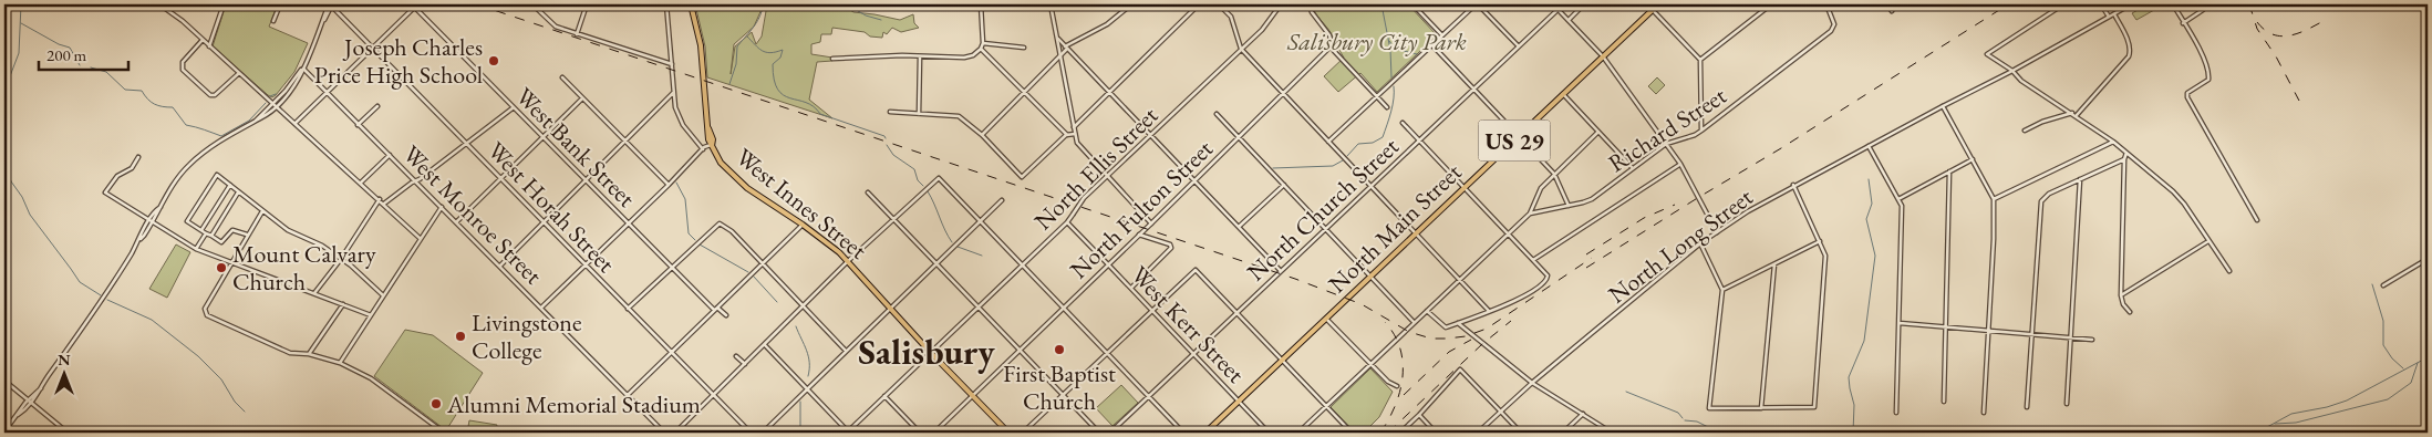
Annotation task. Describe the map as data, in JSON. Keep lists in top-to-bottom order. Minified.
{"streets":{"main road":["US 29","West Innes Street","North Main Street"],"street":["Richard Street","West Bank Street","North Ellis Street","West Horah Street","North Fulton Street","North Church Street","West Monroe Street","North Long Street","West Kerr Street"]},"crossings":[["North Ellis Street","West Innes Street"],["North Ellis Street","West Kerr Street"],["West Innes Street","North Fulton Street"],["North Fulton Street","West Kerr Street"],["North Church Street","West Kerr Street"],["North Main Street","West Kerr Street"]],"districts":["Salisbury"],"parks":["Salisbury City Park"],"places":["Joseph Charles Price High School","Mount Calvary Church","Livingstone College","First Baptist Church","Alumni Memorial Stadium"],"scale_bar":"200 m","north":"top"}
